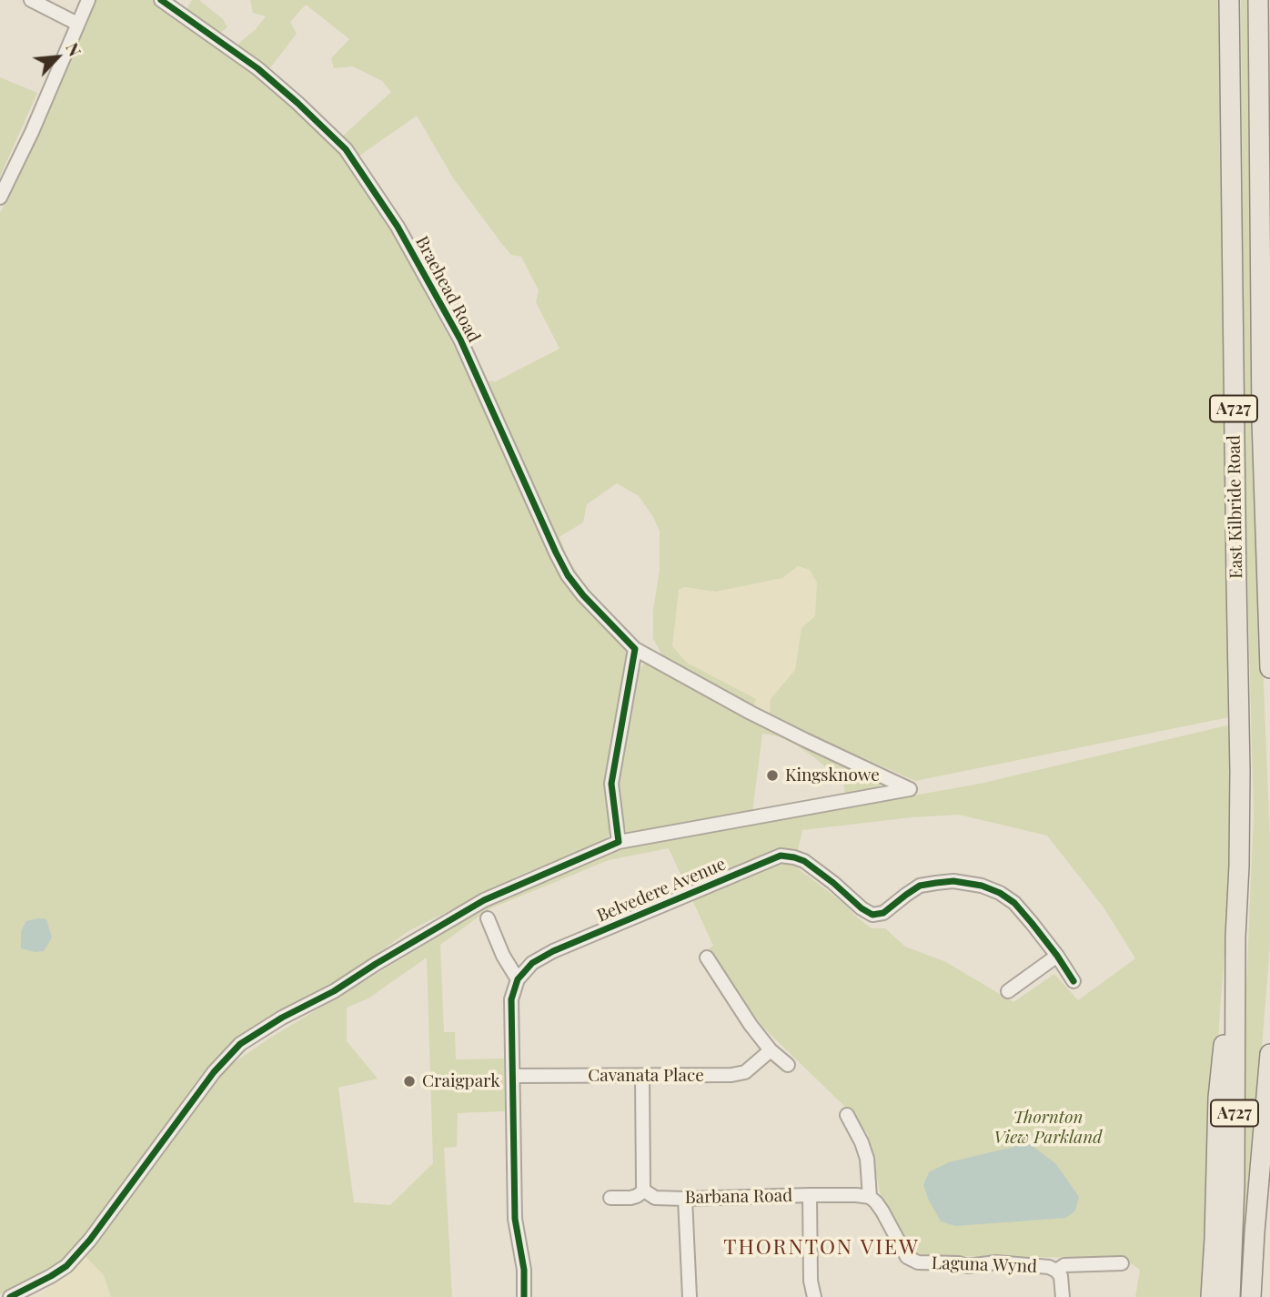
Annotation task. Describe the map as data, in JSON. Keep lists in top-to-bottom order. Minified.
{"streets":{"main road":["A727","East Kilbride Road"],"street":["Braehead Road","Belvedere Avenue","Cavanata Place","Barbana Road","Laguna Wynd"]},"districts":["THORNTON VIEW"],"parks":["Thornton View Parkland"],"places":["Kingsknowe","Craigpark"],"north":"top right"}
